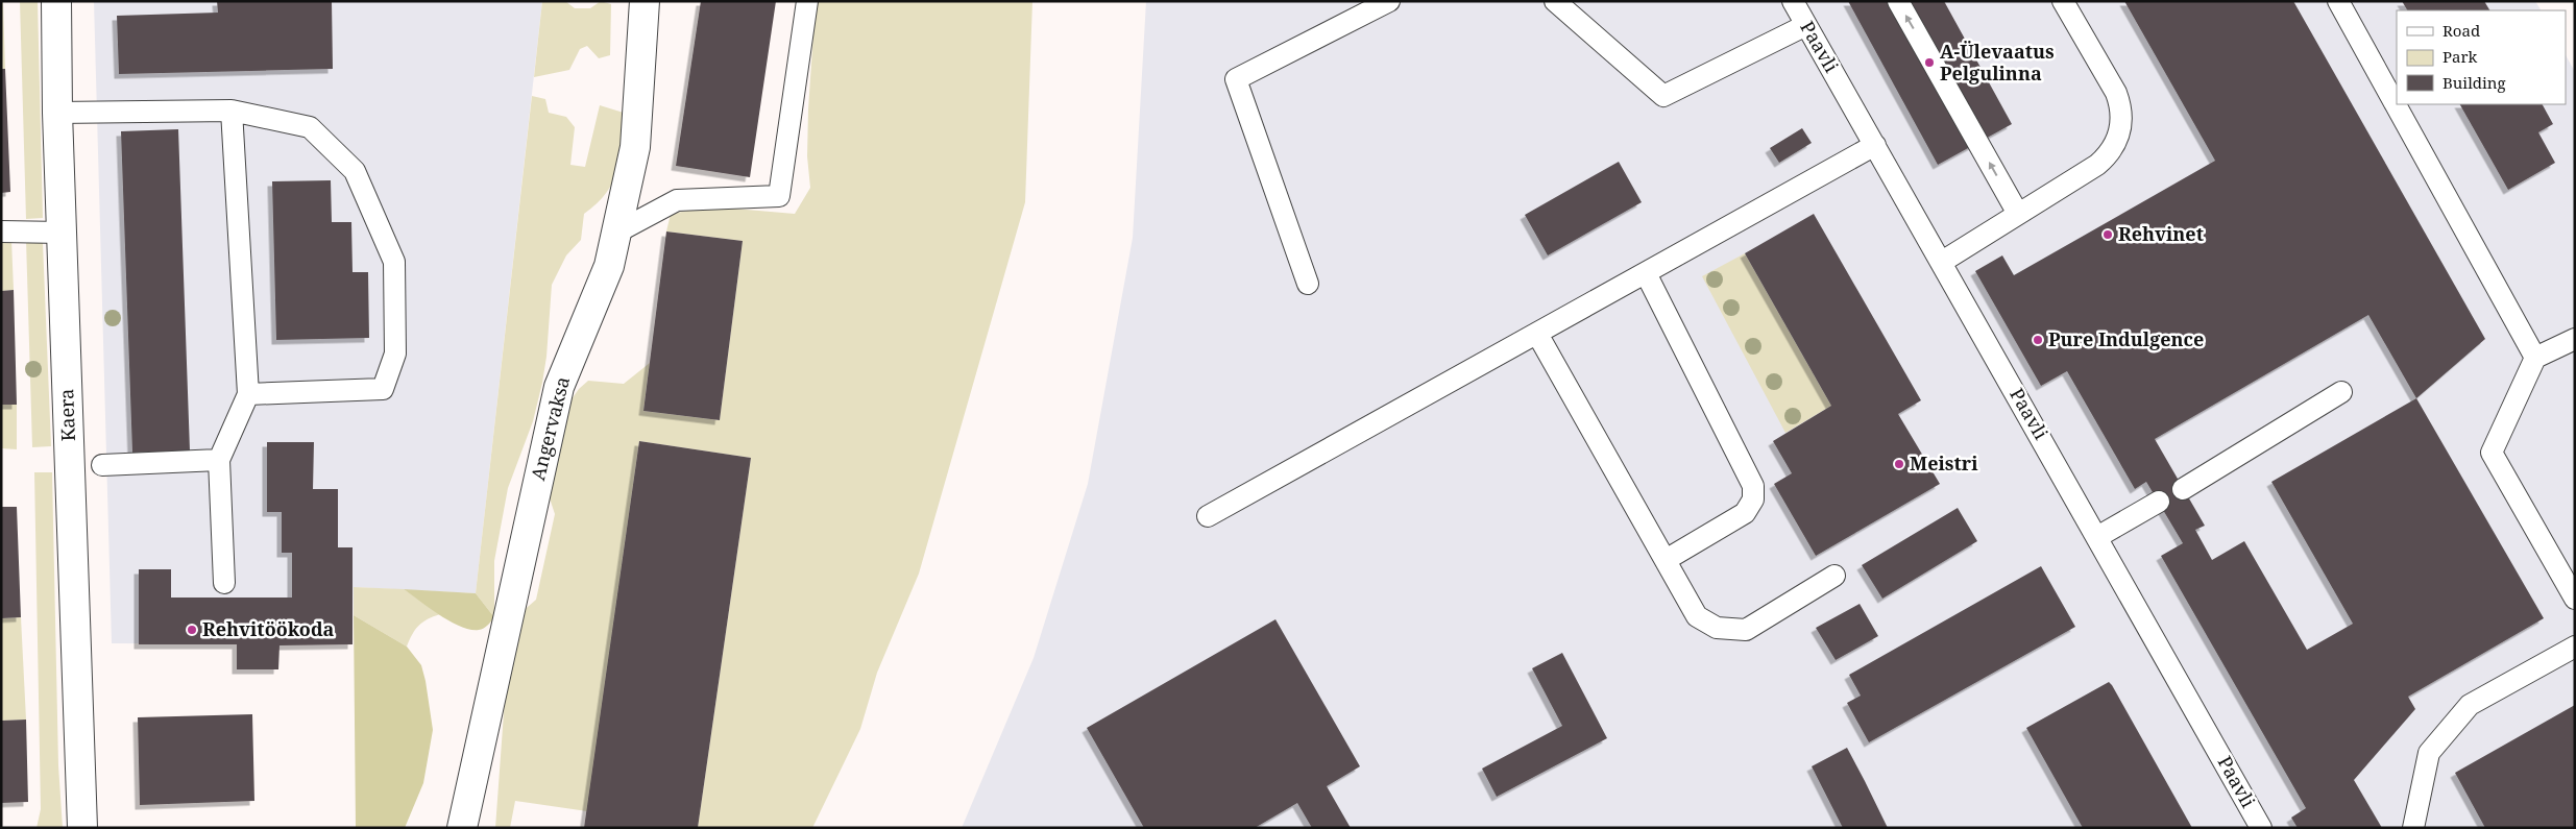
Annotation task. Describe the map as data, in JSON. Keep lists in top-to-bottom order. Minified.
{"streets":{"street":["Kaera","Angervaksa"],"lane":["Paavli"]},"places":["A-Ülevaatus Pelgulinna","Rehvinet","Pure Indulgence","Meistri","Rehvitöökoda"],"legend":["Road","Park","Building"]}
